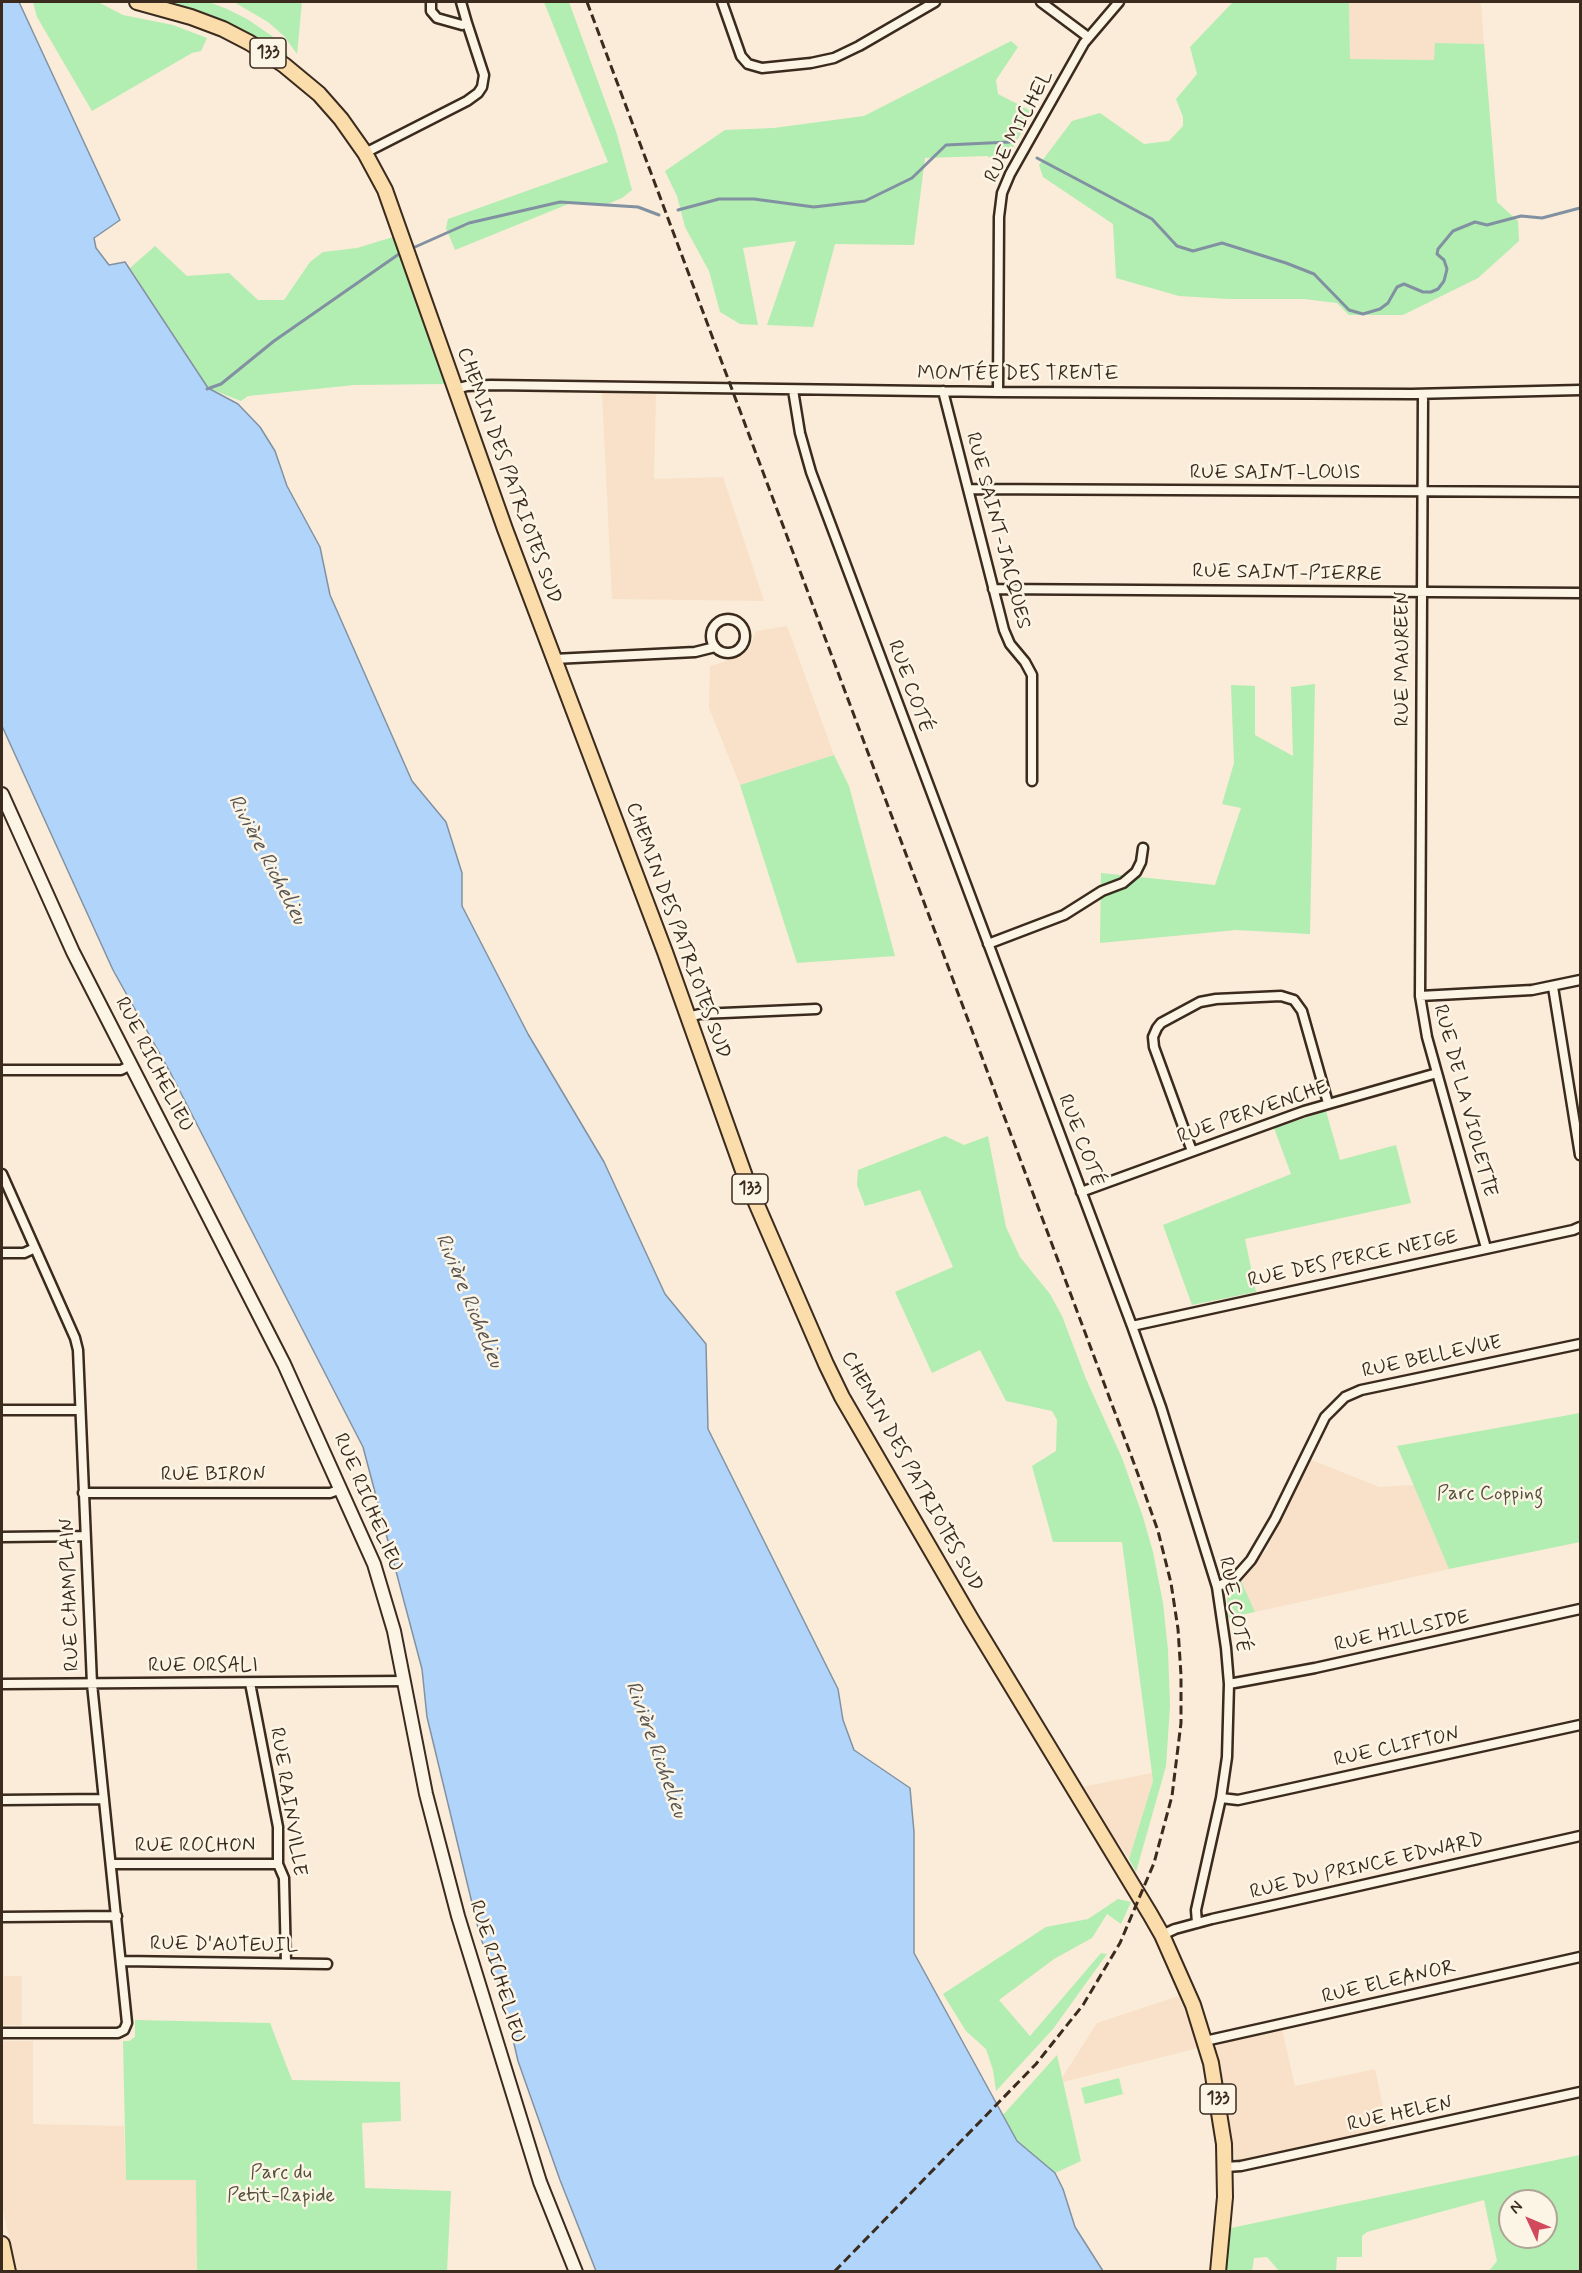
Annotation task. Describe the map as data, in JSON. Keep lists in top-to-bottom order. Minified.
{"streets":{"main road":["133","CHEMIN DES PATRIOTES SUD","RUE RICHELIEU"],"street":["RUE MICHEL","MONTÉE DES TRENTE","RUE SAINT-LOUIS","RUE SAINT-JACQUES","RUE SAINT-PIERRE","RUE MAUREEN","RUE COTÉ","RUE DE LA VIOLETTE","RUE PERVENCHE","RUE DES PERCE NEIGE","RUE BELLEVUE","RUE BIRON","RUE CHAMPLAIN","RUE HILLSIDE","RUE ORSALI","RUE CLIFTON","RUE RAINVILLE","RUE ROCHON","RUE DU PRINCE EDWARD","RUE D'AUTEUIL","RUE ELEANOR","RUE HELEN"]},"crossings":[["133","CHEMIN DES PATRIOTES SUD"],["133","RUE DU PRINCE EDWARD"],["133","RUE ELEANOR"],["133","RUE HELEN"],["RUE MICHEL","MONTÉE DES TRENTE"],["MONTÉE DES TRENTE","CHEMIN DES PATRIOTES SUD"],["MONTÉE DES TRENTE","RUE SAINT-JACQUES"],["MONTÉE DES TRENTE","RUE MAUREEN"],["MONTÉE DES TRENTE","RUE COTÉ"],["RUE SAINT-LOUIS","RUE SAINT-JACQUES"],["RUE SAINT-LOUIS","RUE MAUREEN"],["CHEMIN DES PATRIOTES SUD","RUE DU PRINCE EDWARD"],["RUE SAINT-JACQUES","RUE SAINT-PIERRE"],["RUE SAINT-PIERRE","RUE MAUREEN"],["RUE MAUREEN","RUE DE LA VIOLETTE"],["RUE COTÉ","RUE PERVENCHE"],["RUE COTÉ","RUE DES PERCE NEIGE"],["RUE COTÉ","RUE BELLEVUE"],["RUE COTÉ","RUE HILLSIDE"],["RUE COTÉ","RUE CLIFTON"],["RUE COTÉ","RUE DU PRINCE EDWARD"],["RUE RICHELIEU","RUE BIRON"],["RUE RICHELIEU","RUE ORSALI"],["RUE DE LA VIOLETTE","RUE PERVENCHE"],["RUE DE LA VIOLETTE","RUE DES PERCE NEIGE"],["RUE BIRON","RUE CHAMPLAIN"],["RUE CHAMPLAIN","RUE ORSALI"],["RUE CHAMPLAIN","RUE ROCHON"],["RUE CHAMPLAIN","RUE D'AUTEUIL"],["RUE ORSALI","RUE RAINVILLE"],["RUE RAINVILLE","RUE ROCHON"],["RUE RAINVILLE","RUE D'AUTEUIL"]],"water":["Rivière Richelieu"],"parks":["Parc Copping","Parc du Petit-Rapide"],"north":"top left"}
